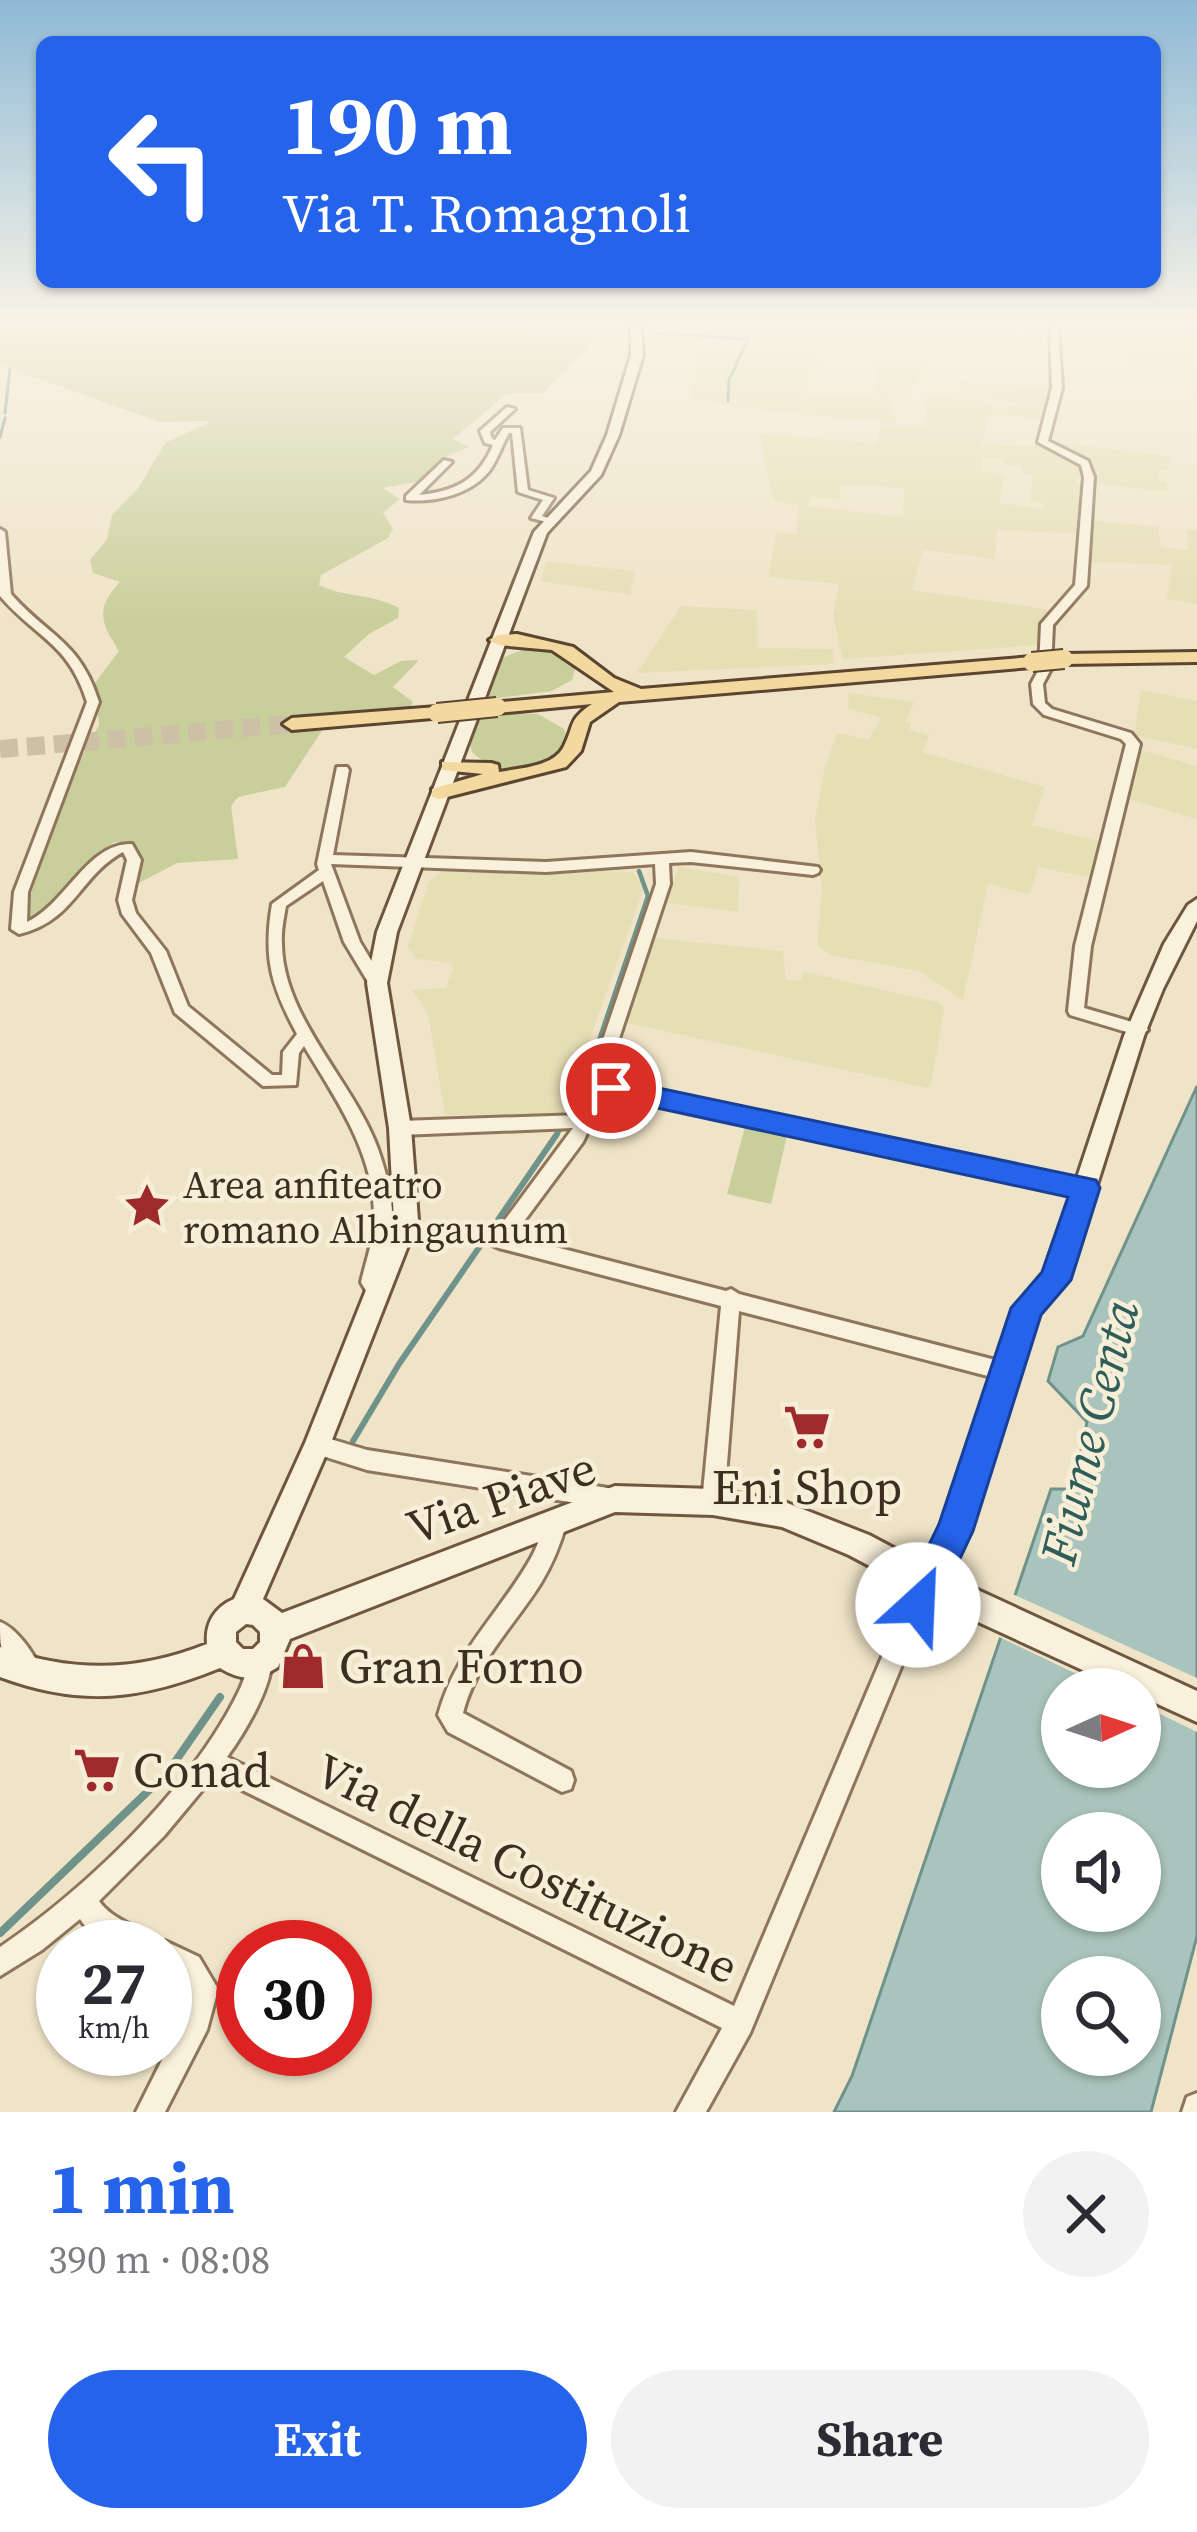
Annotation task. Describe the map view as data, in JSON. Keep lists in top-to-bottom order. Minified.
{"streets":{"main road":["Via Piave"],"street":["Via della Costituzione"]},"water":["Fiume Centa"],"places":{"place":["Area anfiteatro romano Albingaunum"],"supermarket":["Eni Shop","Conad"],"shop":["Gran Forno"]},"north":"right","page":{"turn":["190 m","Via T. Romagnoli"],"speed":"27 km/h","limit":"30","heading":["1 min","390 m · 08:08"],"buttons":["Exit","Share"]}}
